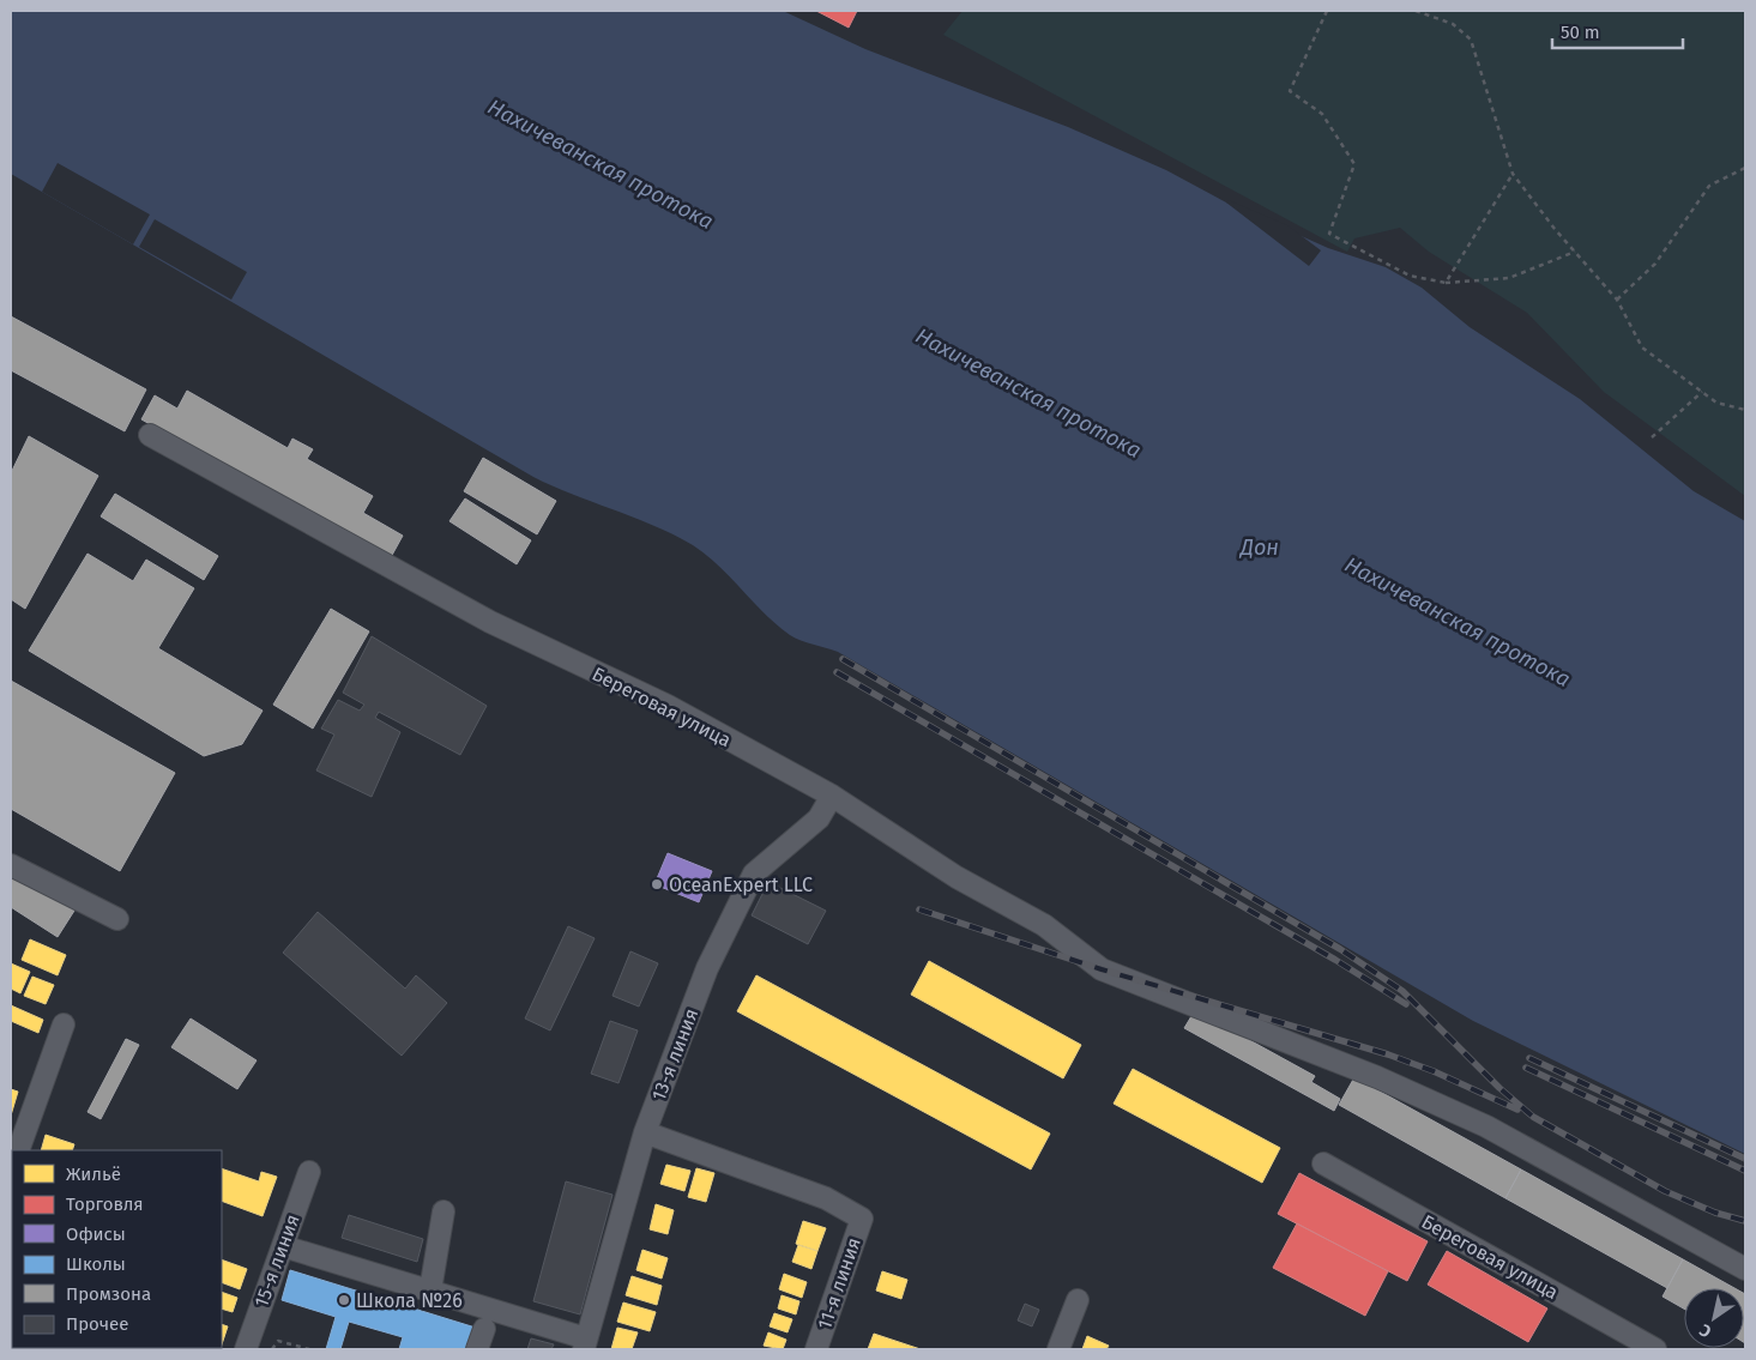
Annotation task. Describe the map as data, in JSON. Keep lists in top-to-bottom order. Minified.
{"streets":{"street":["Береговая улица","13-я линия","15-я линия","11-я линия"]},"crossings":[["Береговая улица","13-я линия"],["13-я линия","11-я линия"]],"water":["Нахичеванская протока","Дон"],"places":["OceanExpert LLC","Школа №26"],"legend":["Жильё","Торговля","Офисы","Школы","Промзона","Прочее"],"scale_bar":"50 m","north":"bottom left"}
